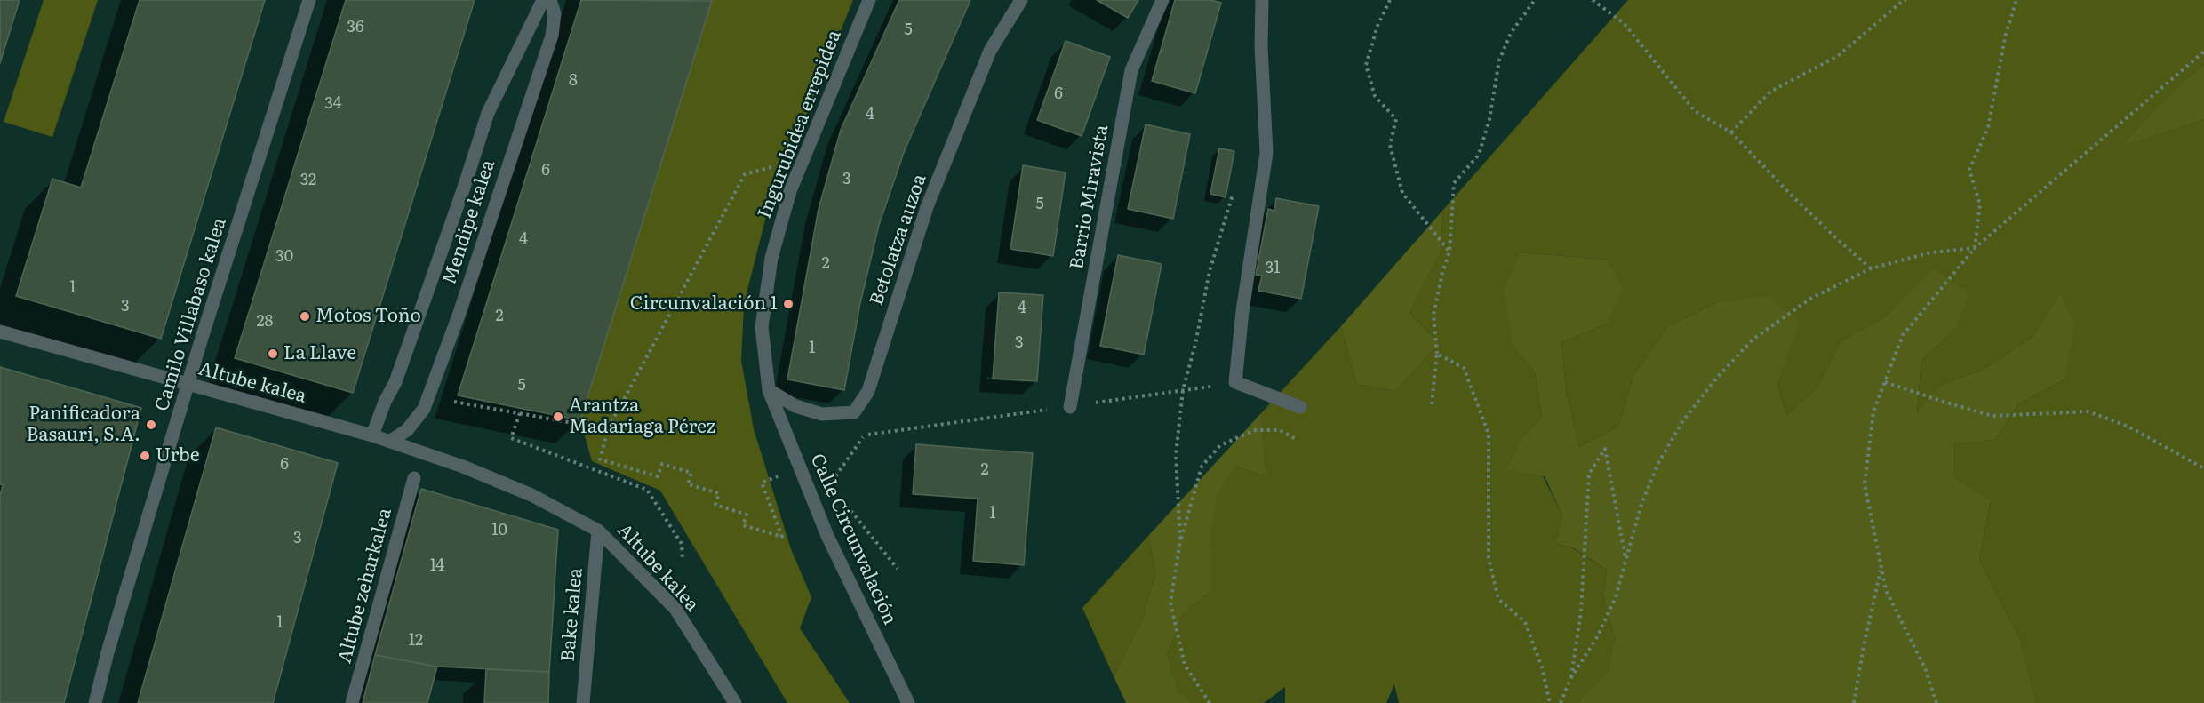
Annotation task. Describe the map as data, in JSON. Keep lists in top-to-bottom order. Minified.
{"streets":{"street":["Ingurubidea errepidea","Barrio Miravista","Mendipe kalea","Betolatza auzoa","Camilo Villabaso kalea","Altube kalea","Calle Circunvalación","Altube zeharkalea","Bake kalea"]},"crossings":[["Ingurubidea errepidea","Betolatza auzoa"],["Ingurubidea errepidea","Calle Circunvalación"],["Mendipe kalea","Altube kalea"],["Betolatza auzoa","Calle Circunvalación"],["Camilo Villabaso kalea","Altube kalea"],["Altube kalea","Bake kalea"]],"places":["Circunvalación 1","Motos Toño","La Llave","Arantza Madariaga Pérez","Panificadora Basauri, S.A.","Urbe"],"house_numbers":["36","5","8","6","34","4","6","3","32","5","4","30","2","31","1","3","4","2","28","3","1","5","6","2","1","10","3","14","1","12"]}
